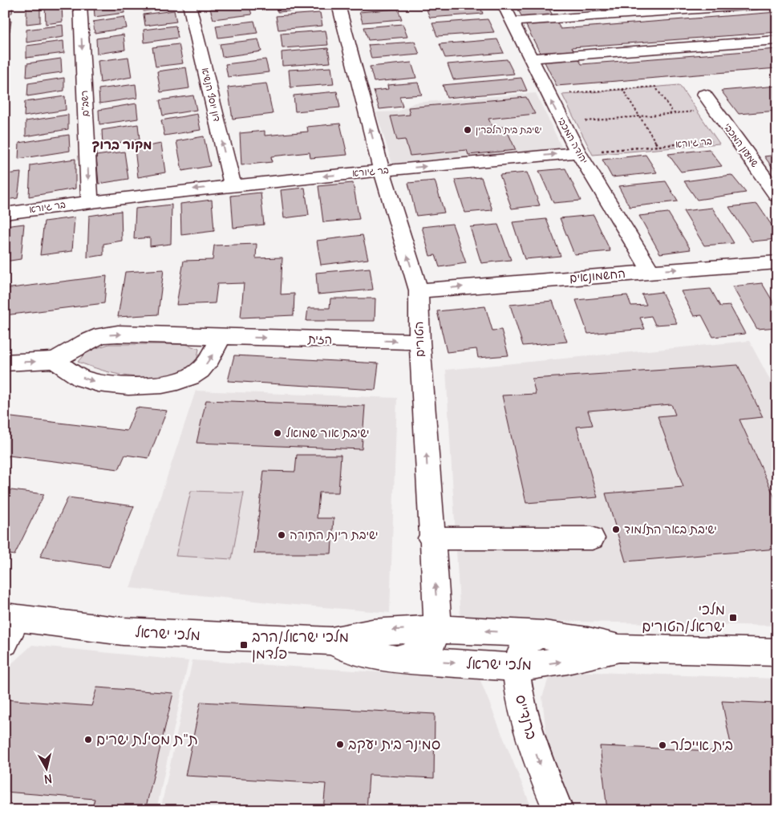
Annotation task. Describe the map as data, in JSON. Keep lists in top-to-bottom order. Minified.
{"streets":{"street":["דון יוסף הנשיא","רשב\"ם","יהודה המכבי","בר גיורא","שמעון המכבי","החשמונאים","הזית","הטורים","מלכי ישראל","ברנדייס"]},"crossings":[["דון יוסף הנשיא","בר גיורא"],["רשב\"ם","בר גיורא"],["יהודה המכבי","בר גיורא"],["יהודה המכבי","החשמונאים"],["בר גיורא","שמעון המכבי"],["בר גיורא","הטורים"],["החשמונאים","הטורים"],["הזית","הטורים"],["הטורים","מלכי ישראל"],["מלכי ישראל","ברנדייס"]],"one_way":["דון יוסף הנשיא","רשב\"ם","החשמונאים","הזית","הטורים","ברנדייס"],"districts":["מקור ברוך"],"places":{"other":["ישיבת בית הלפרין","ישיבת אור שמואל","ישיבת באר התלמוד","ישיבת רינת התורה","ת\"ת מסילת ישרים","סמינר בית יעקב","בית אייכלר"],"transit":["מלכי ישראל/הטורים","מלכי ישראל/הרב פלדמן"]},"north":"bottom"}
